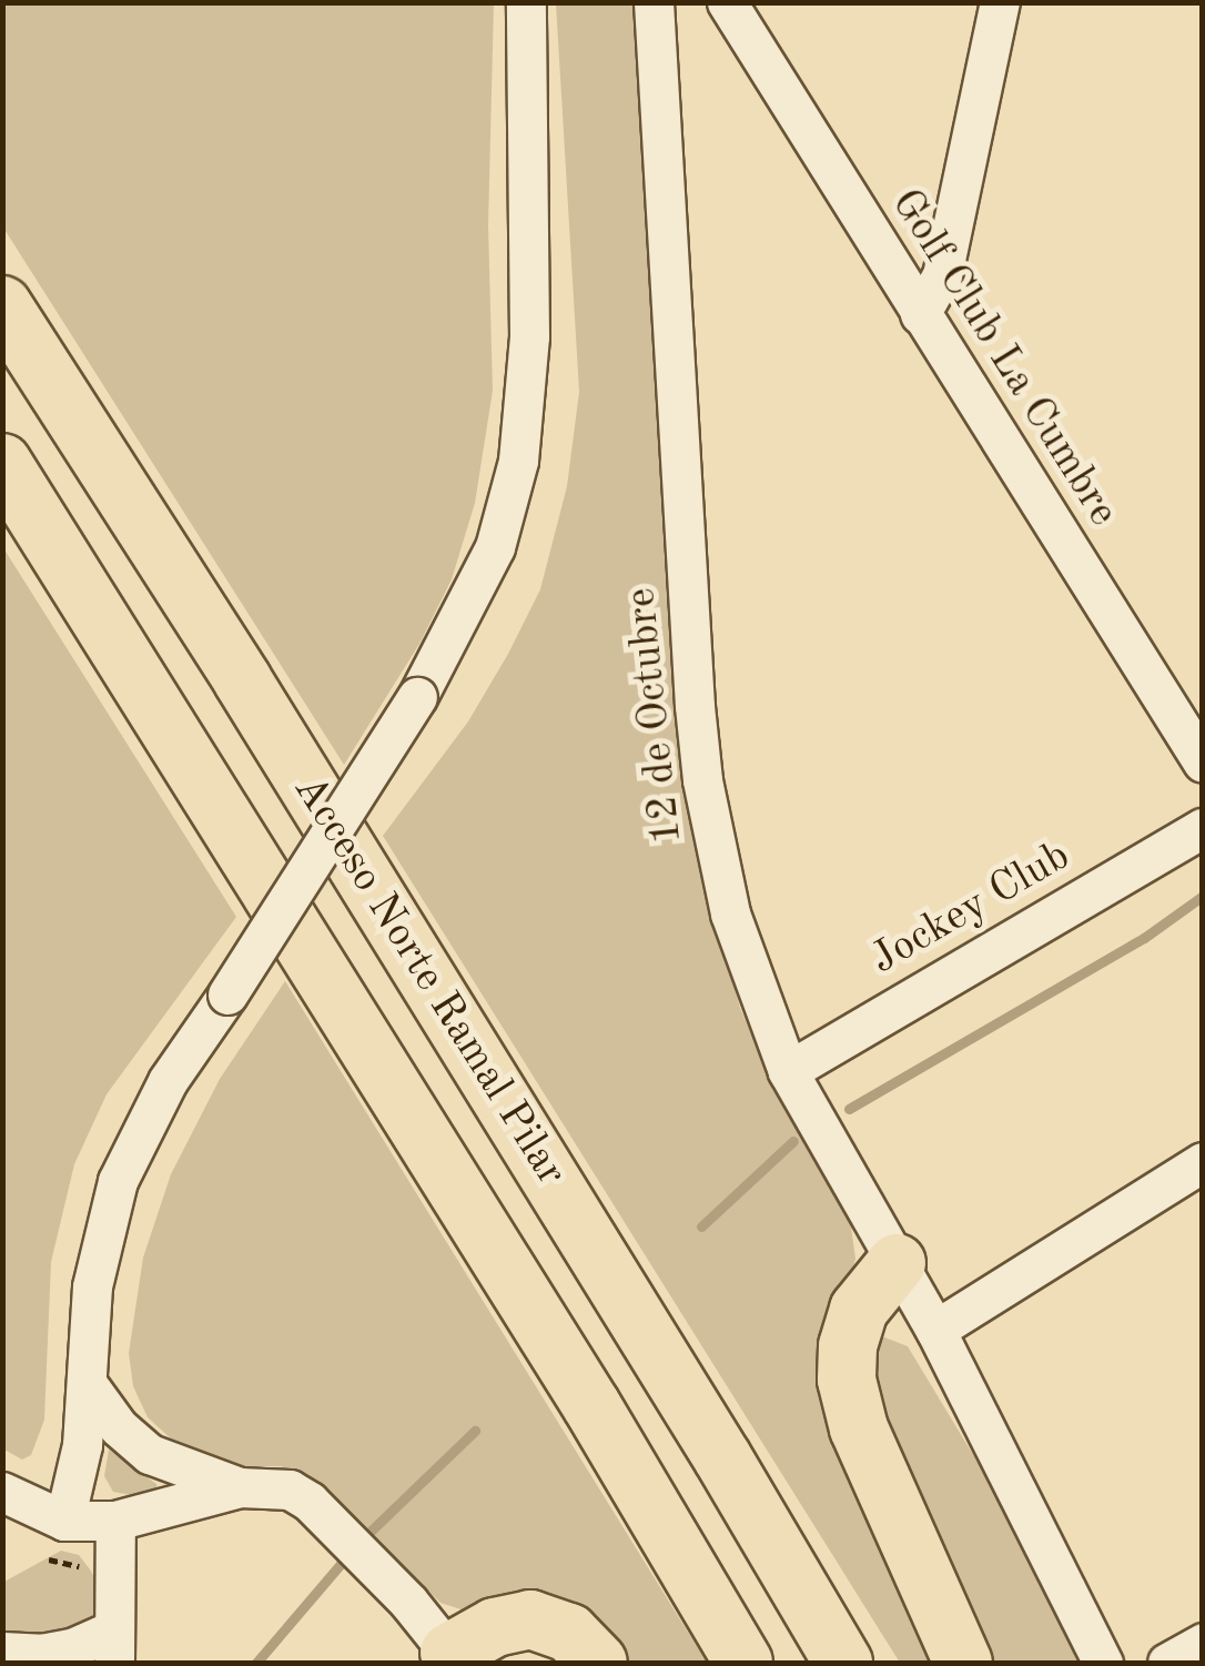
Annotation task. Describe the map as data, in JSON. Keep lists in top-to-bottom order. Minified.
{"streets":{"highway":["Acceso Norte Ramal Pilar"],"street":["Golf Club La Cumbre","12 de Octubre","Jockey Club"]},"crossings":[["12 de Octubre","Jockey Club"]]}
